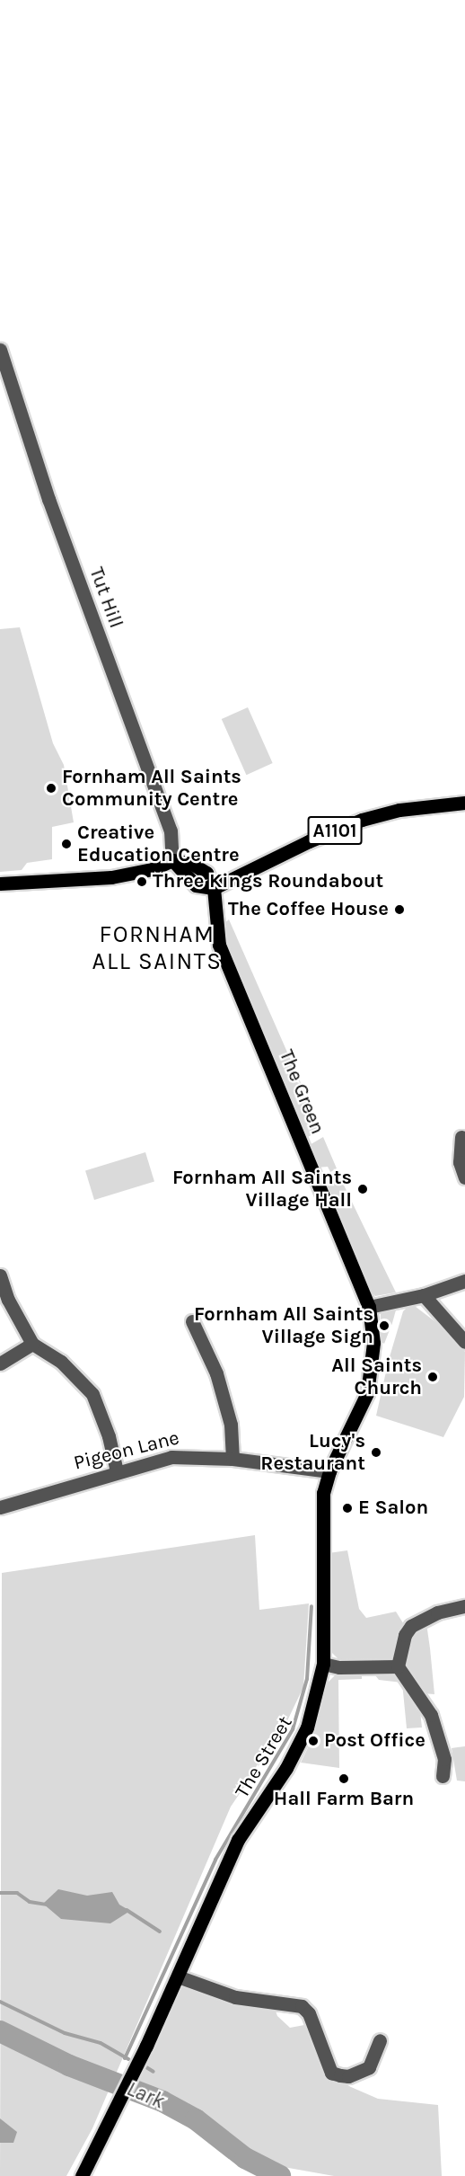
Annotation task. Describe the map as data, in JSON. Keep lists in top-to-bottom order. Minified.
{"streets":{"main road":["A1101","The Green","The Street"],"street":["Tut Hill","Pigeon Lane"]},"crossings":[["A1101","The Green"],["The Green","The Street"],["Pigeon Lane","The Street"]],"districts":["FORNHAM ALL SAINTS"],"water":["Lark"],"places":["Fornham All Saints Community Centre","Creative Education Centre","Three Kings Roundabout","The Coffee House","Fornham All Saints Village Hall","Fornham All Saints Village Sign","All Saints Church","Lucy's Restaurant","E Salon","Post Office","Hall Farm Barn"]}
